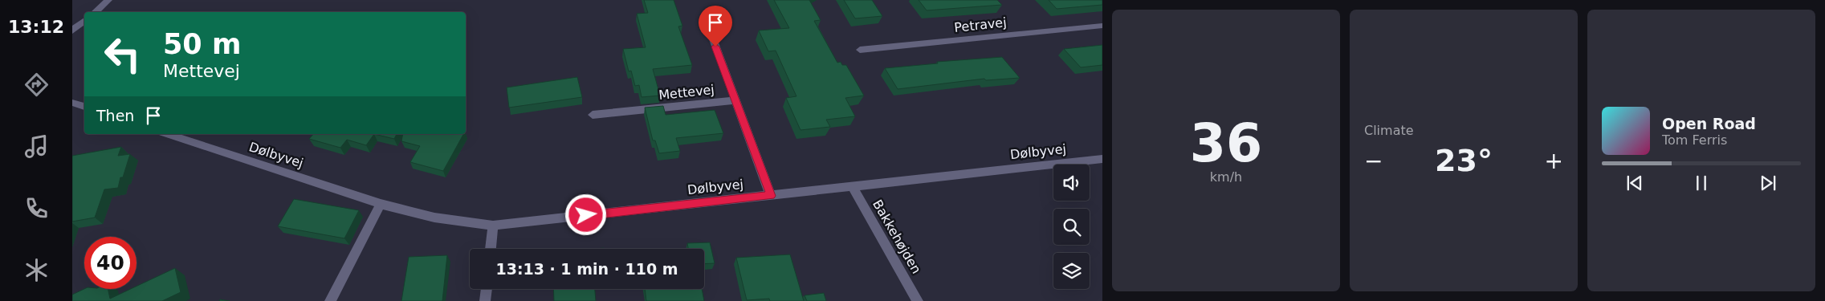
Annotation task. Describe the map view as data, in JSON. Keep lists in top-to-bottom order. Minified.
{"streets":{"street":["Petravej","Mettevej","Dølbyvej","Bakkehøjden"]},"crossings":[["Mettevej","Dølbyvej"],["Dølbyvej","Bakkehøjden"]],"page":{"tabs":"13:12","tile":[["36","km/h"],"Climate"],"turn":["50 m","Mettevej"],"then":"Then","song":["Open Road","Tom Ferris"],"heat":["−","23°","+"],"limit":"40","trip":"13:13 · 1 min · 110 m"}}
